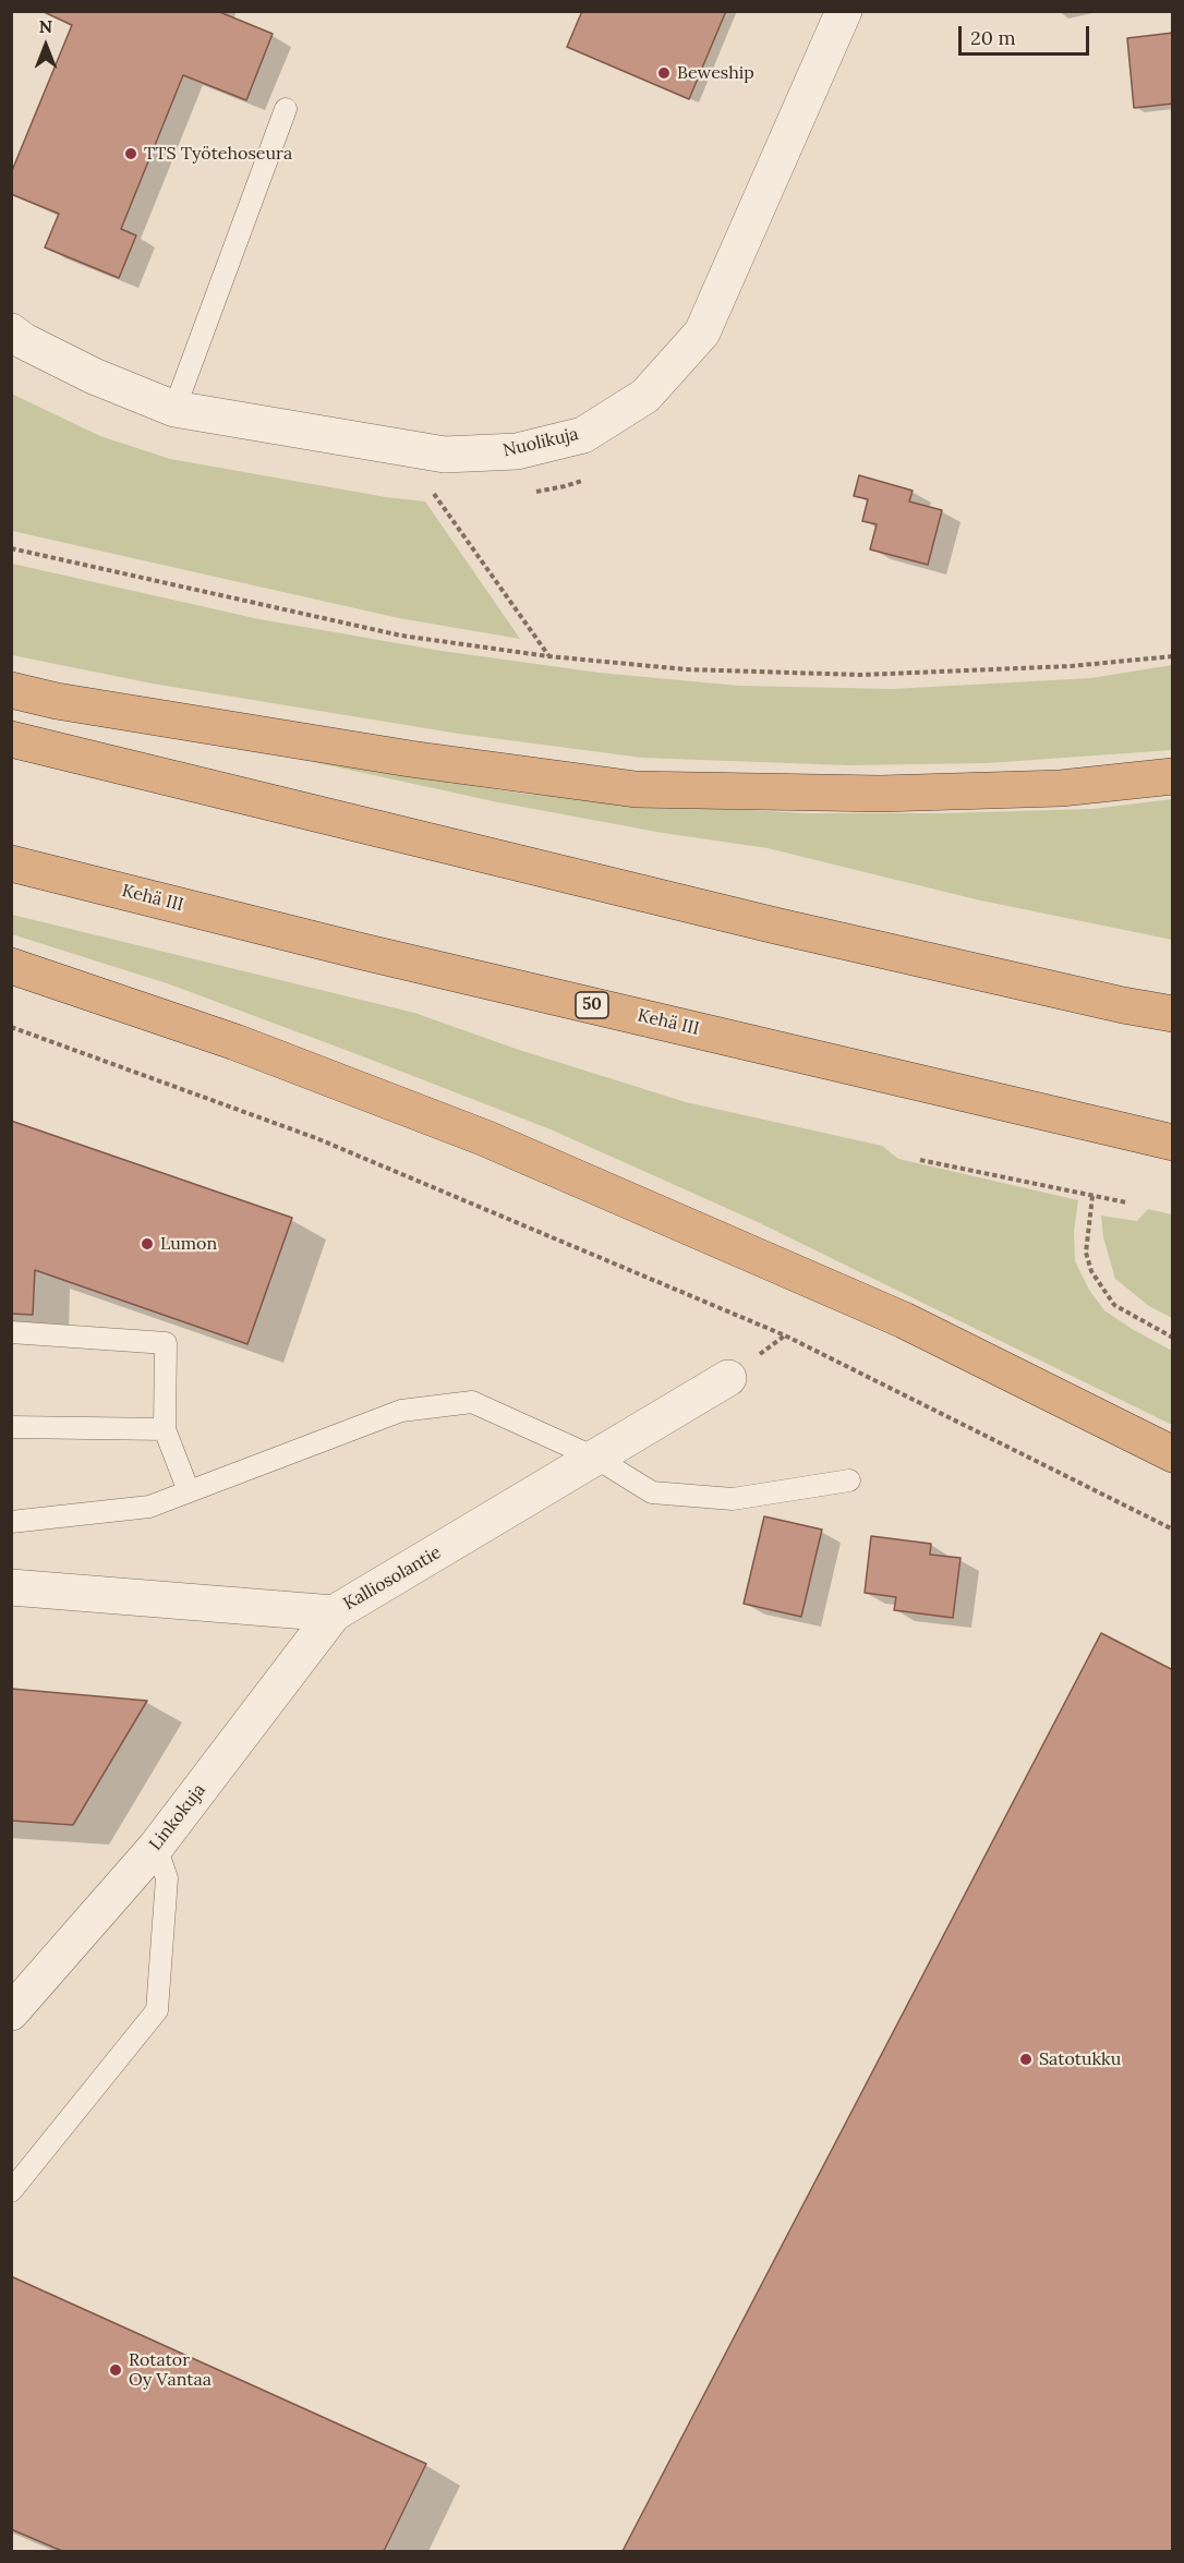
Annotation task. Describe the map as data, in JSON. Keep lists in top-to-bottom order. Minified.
{"streets":{"highway":["Kehä III","50"],"street":["Nuolikuja","Kalliosolantie","Linkokuja"]},"crossings":[["Kalliosolantie","Linkokuja"]],"places":["Beweship","TTS Työtehoseura","Lumon","Satotukku","Rotator Oy Vantaa"],"scale_bar":"20 m","north":"top"}
